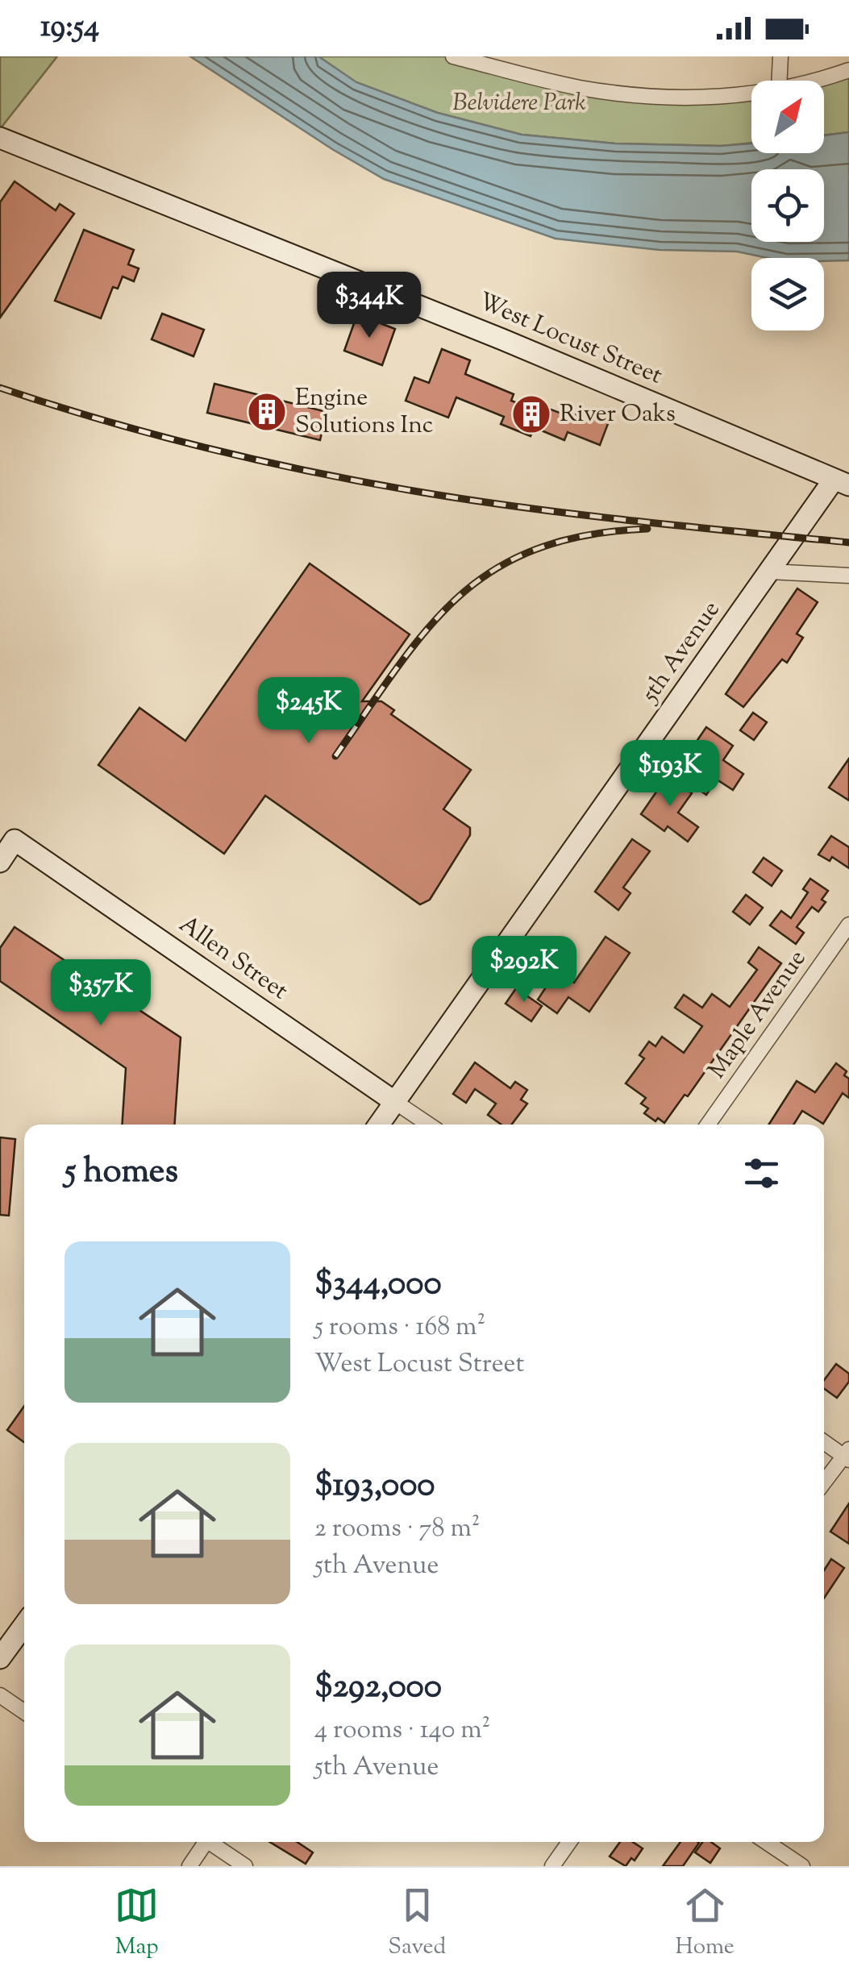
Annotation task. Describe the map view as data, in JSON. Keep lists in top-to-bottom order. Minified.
{"streets":{"street":["West Locust Street","5th Avenue","Allen Street","Maple Avenue"]},"crossings":[["West Locust Street","5th Avenue"],["5th Avenue","Allen Street"]],"parks":["Belvidere Park"],"places":{"building":["Engine Solutions Inc","River Oaks"]},"north":"top right","page":{"status":"19:54","price":["$344K","$245K","$193K","$292K","$357K"],"heading":"5 homes","list":[{"name":"$344,000","note":"5 rooms · 168 m² · West Locust Street"},{"name":"$193,000","note":"2 rooms · 78 m² · 5th Avenue"},{"name":"$292,000","note":"4 rooms · 140 m² · 5th Avenue"}],"tabs":["Map","Saved","Home"]}}
